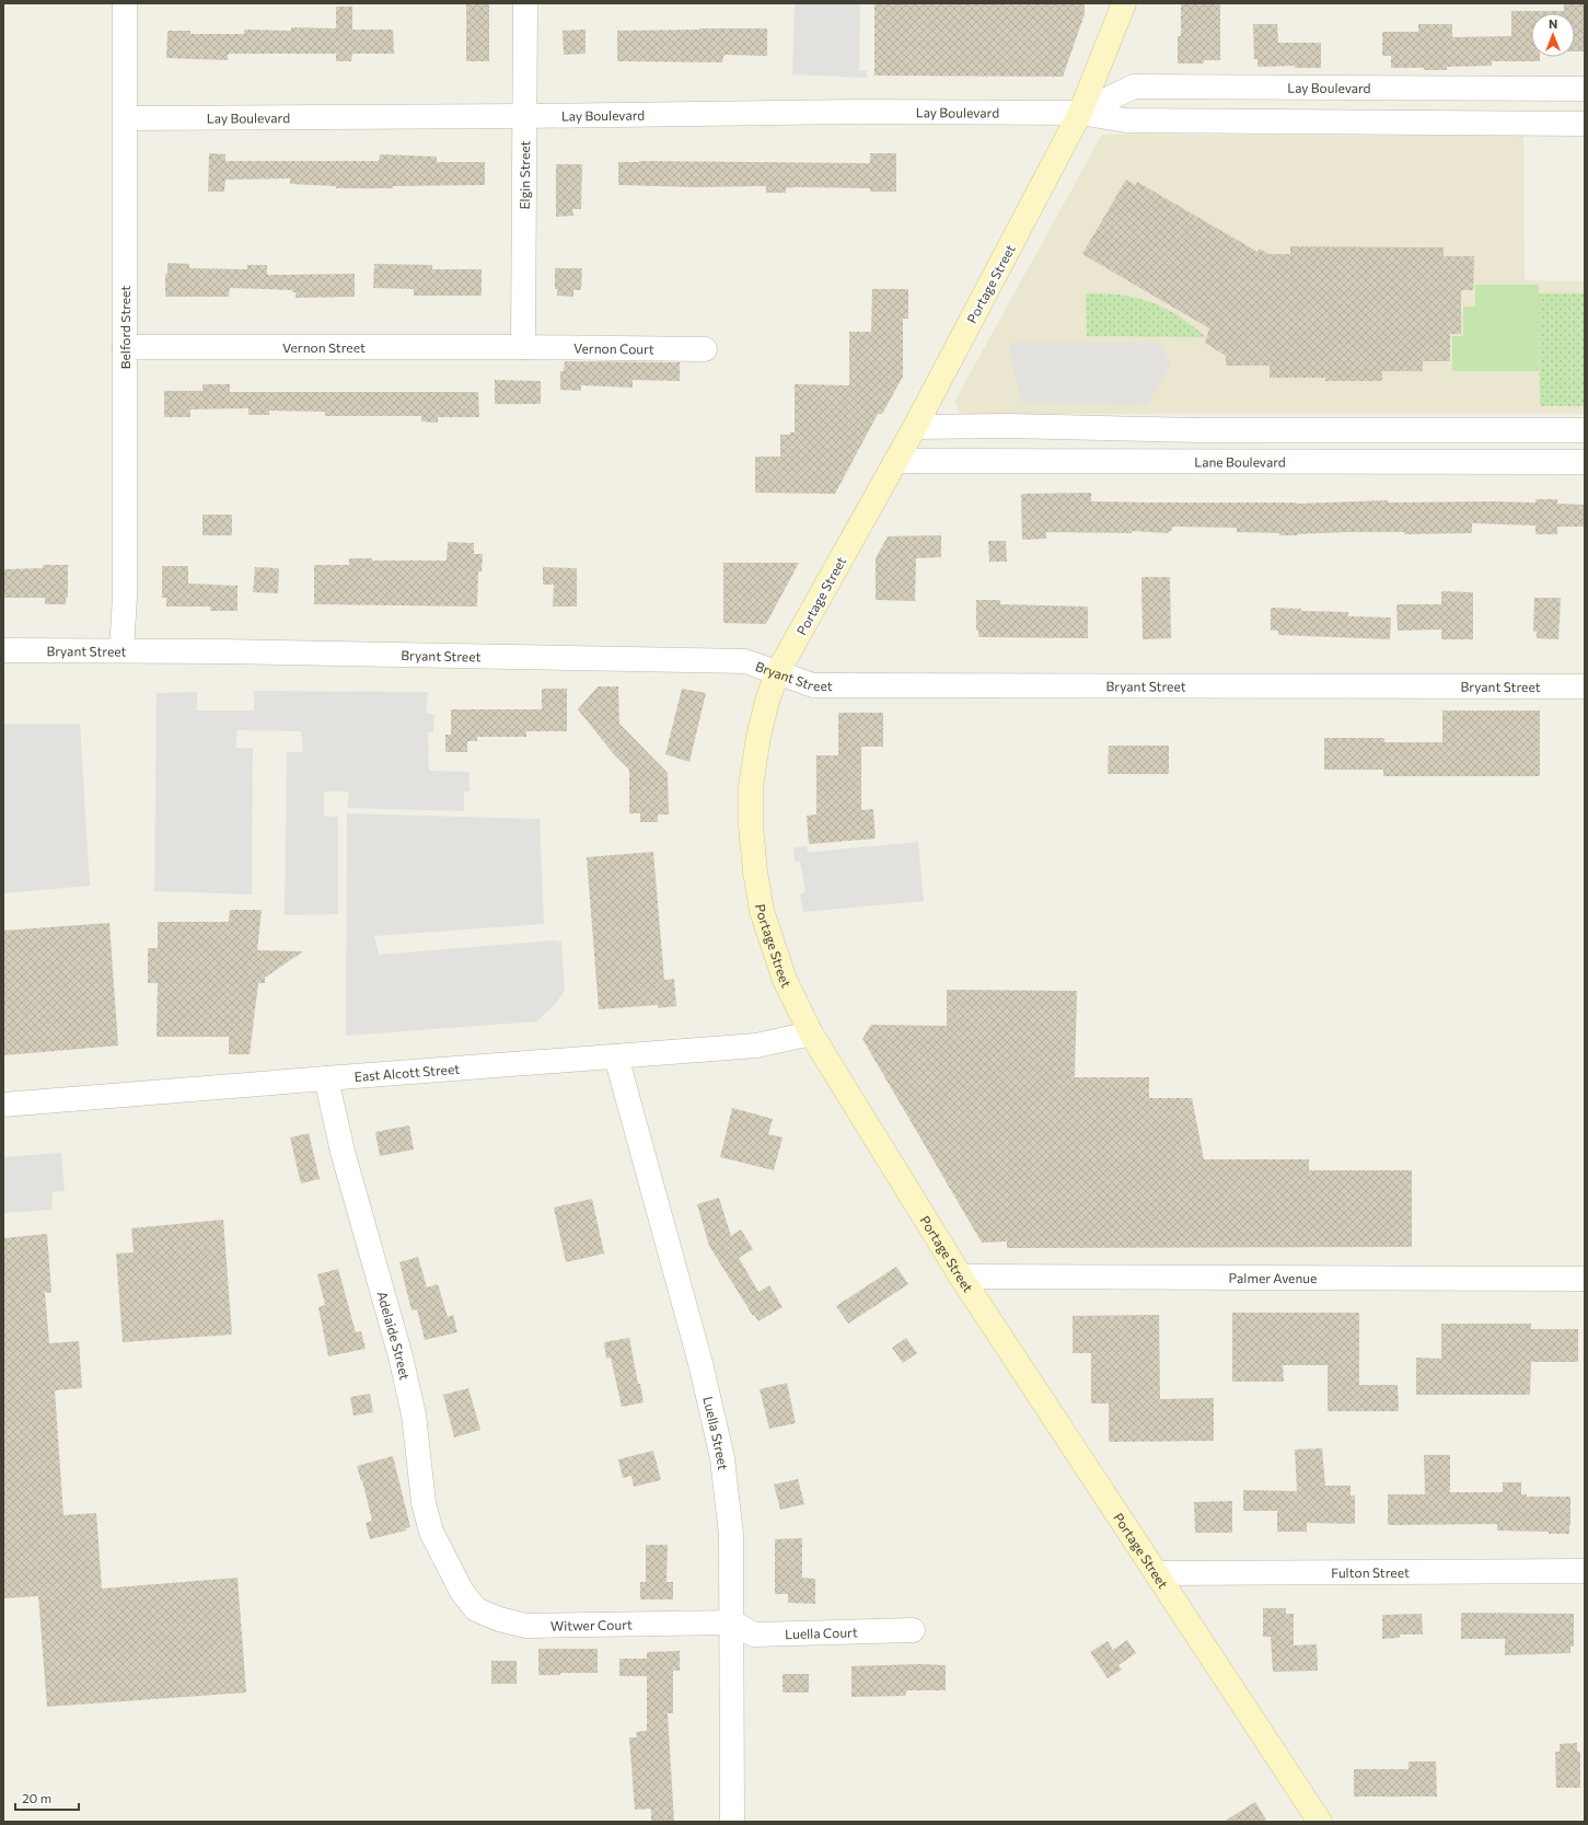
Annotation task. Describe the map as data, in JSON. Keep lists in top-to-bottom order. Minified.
{"streets":{"main road":["Portage Street"],"street":["Lay Boulevard","Elgin Street","Belford Street","Vernon Street","Vernon Court","Lane Boulevard","Bryant Street","East Alcott Street","Palmer Avenue","Adelaide Street","Luella Street","Fulton Street","Witwer Court","Luella Court"]},"crossings":[["Lay Boulevard","Elgin Street"],["Lay Boulevard","Portage Street"],["Lay Boulevard","Belford Street"],["Elgin Street","Vernon Street"],["Elgin Street","Vernon Court"],["Portage Street","Lane Boulevard"],["Portage Street","Bryant Street"],["Portage Street","East Alcott Street"],["Portage Street","Palmer Avenue"],["Portage Street","Fulton Street"],["Belford Street","Vernon Street"],["Belford Street","Bryant Street"],["Vernon Street","Vernon Court"],["East Alcott Street","Adelaide Street"],["East Alcott Street","Luella Street"],["Adelaide Street","Witwer Court"],["Luella Street","Witwer Court"],["Luella Street","Luella Court"],["Witwer Court","Luella Court"]],"scale_bar":"20 m","north":"top"}
